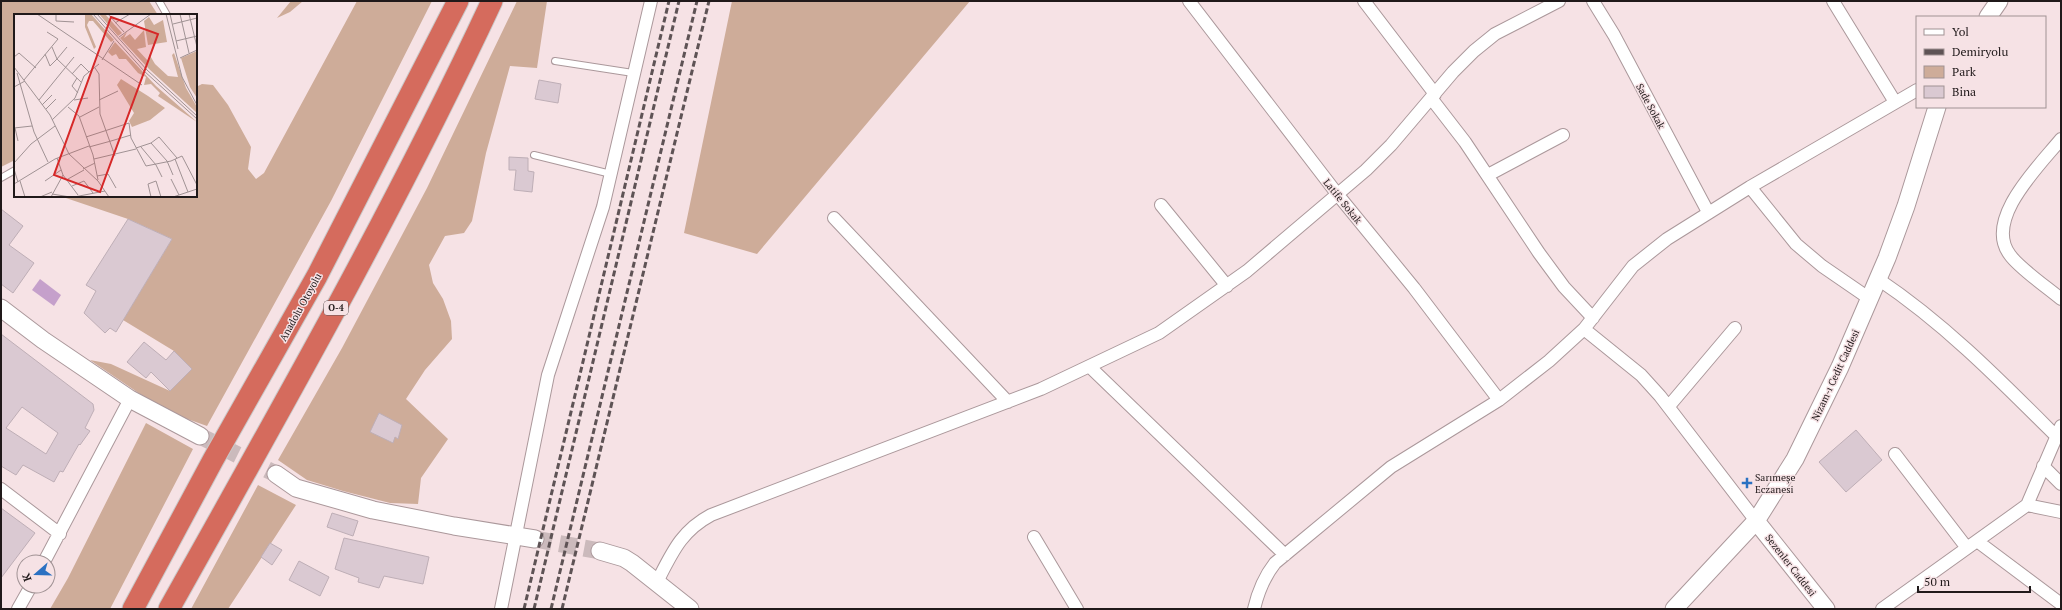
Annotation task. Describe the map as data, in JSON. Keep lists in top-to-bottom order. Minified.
{"streets":{"highway":["Anadolu Otoyolu","O-4"],"street":["Sade Sokak","Latife Sokak","Nizam-ı Cedit Caddesi","Sezenler Caddesi"]},"crossings":[["Nizam-ı Cedit Caddesi","Sezenler Caddesi"]],"places":{"health":["Sarımeşe Eczanesi"]},"legend":["Yol","Demiryolu","Park","Bina"],"scale_bar":"50 m","north":"left"}
